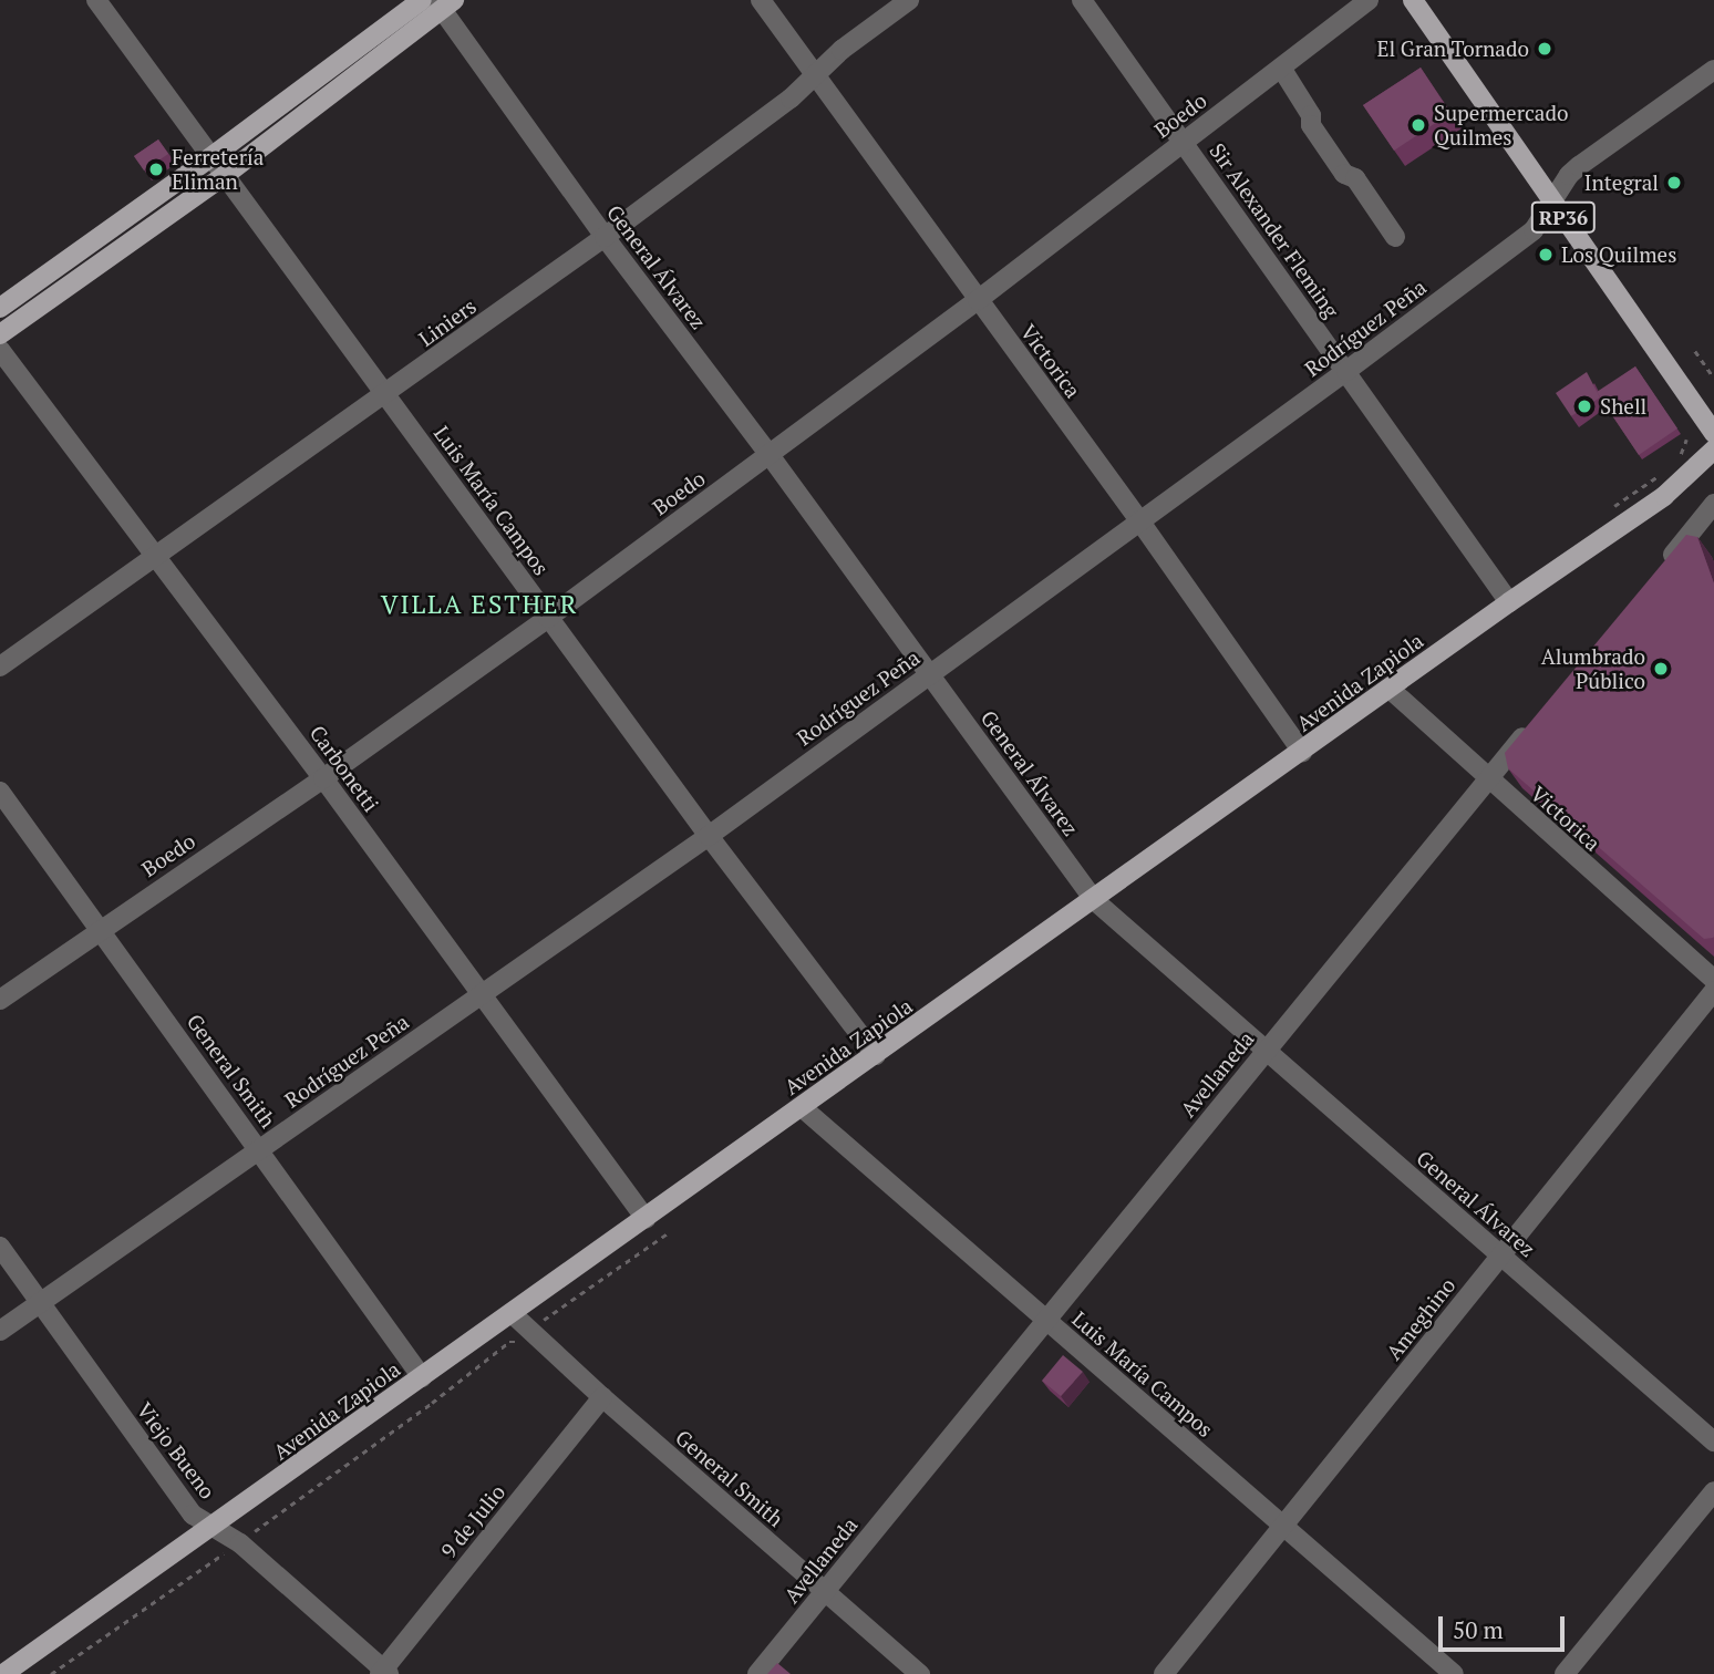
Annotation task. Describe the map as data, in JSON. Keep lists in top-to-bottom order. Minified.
{"streets":{"main road":["RP36","Avenida Zapiola"],"street":["Boedo","Sir Alexander Fleming","General Álvarez","Liniers","Rodríguez Peña","Victorica","Luis María Campos","Carbonetti","General Smith","Avellaneda","Ameghino","Viejo Bueno","9 de Julio"]},"crossings":[["Boedo","Sir Alexander Fleming"],["Boedo","General Álvarez"],["Boedo","Victorica"],["Boedo","Luis María Campos"],["Boedo","Carbonetti"],["Boedo","General Smith"],["RP36","Rodríguez Peña"],["Sir Alexander Fleming","Rodríguez Peña"],["Sir Alexander Fleming","Avenida Zapiola"],["General Álvarez","Liniers"],["General Álvarez","Rodríguez Peña"],["General Álvarez","Avenida Zapiola"],["General Álvarez","Avellaneda"],["General Álvarez","Ameghino"],["Liniers","Victorica"],["Liniers","Luis María Campos"],["Liniers","Carbonetti"],["Rodríguez Peña","Victorica"],["Rodríguez Peña","Luis María Campos"],["Rodríguez Peña","Carbonetti"],["Rodríguez Peña","General Smith"],["Rodríguez Peña","Viejo Bueno"],["Victorica","Avenida Zapiola"],["Victorica","Avellaneda"],["Luis María Campos","Avenida Zapiola"],["Luis María Campos","Avellaneda"],["Luis María Campos","Ameghino"],["Avenida Zapiola","Carbonetti"],["Avenida Zapiola","General Smith"],["Avenida Zapiola","Viejo Bueno"],["General Smith","Avellaneda"],["General Smith","9 de Julio"],["Viejo Bueno","9 de Julio"]],"districts":["VILLA ESTHER"],"places":["El Gran Tornado","Supermercado Quilmes","Ferretería Eliman","Integral","Los Quilmes","Shell","Alumbrado Público"],"scale_bar":"50 m"}
